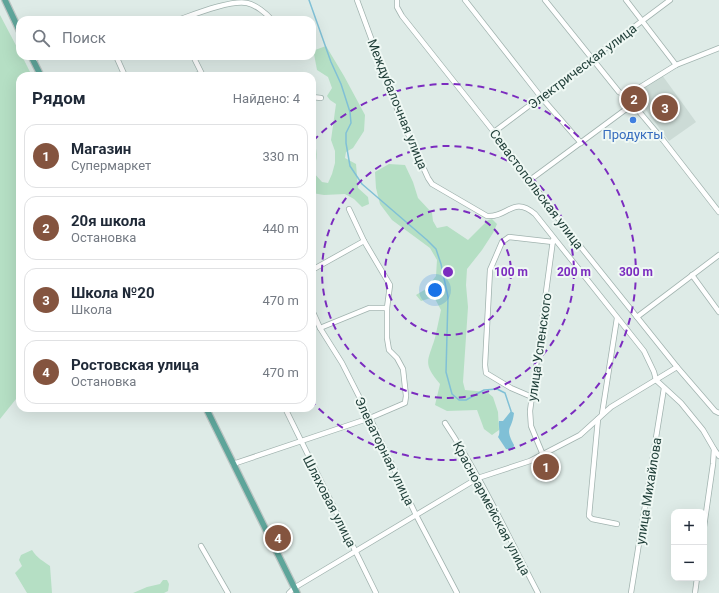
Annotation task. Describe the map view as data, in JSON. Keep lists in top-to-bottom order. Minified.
{"streets":{"street":["Электрическая улица","Междубалочная улица","Севастопольская улица","улица Успенского","Элеваторная улица","улица Михайлова","Шляховая улица","Красноармейская улица"]},"crossings":[["Электрическая улица","Севастопольская улица"],["Междубалочная улица","улица Успенского"]],"places":["Продукты"],"page":{"search":"Поиск","heading":["Рядом","Найдено: 4"],"pins":["2","3","1","4"],"list":[{"mark":"1","name":"Магазин","note":"Супермаркет","value":"330 m"},{"mark":"2","name":"20я школа","note":"Остановка","value":"440 m"},{"mark":"3","name":"Школа №20","note":"Школа","value":"470 m"},{"mark":"4","name":"Ростовская улица","note":"Остановка","value":"470 m"}],"map_buttons":["+","−"]},"rings":["100 m","200 m","300 m"]}
